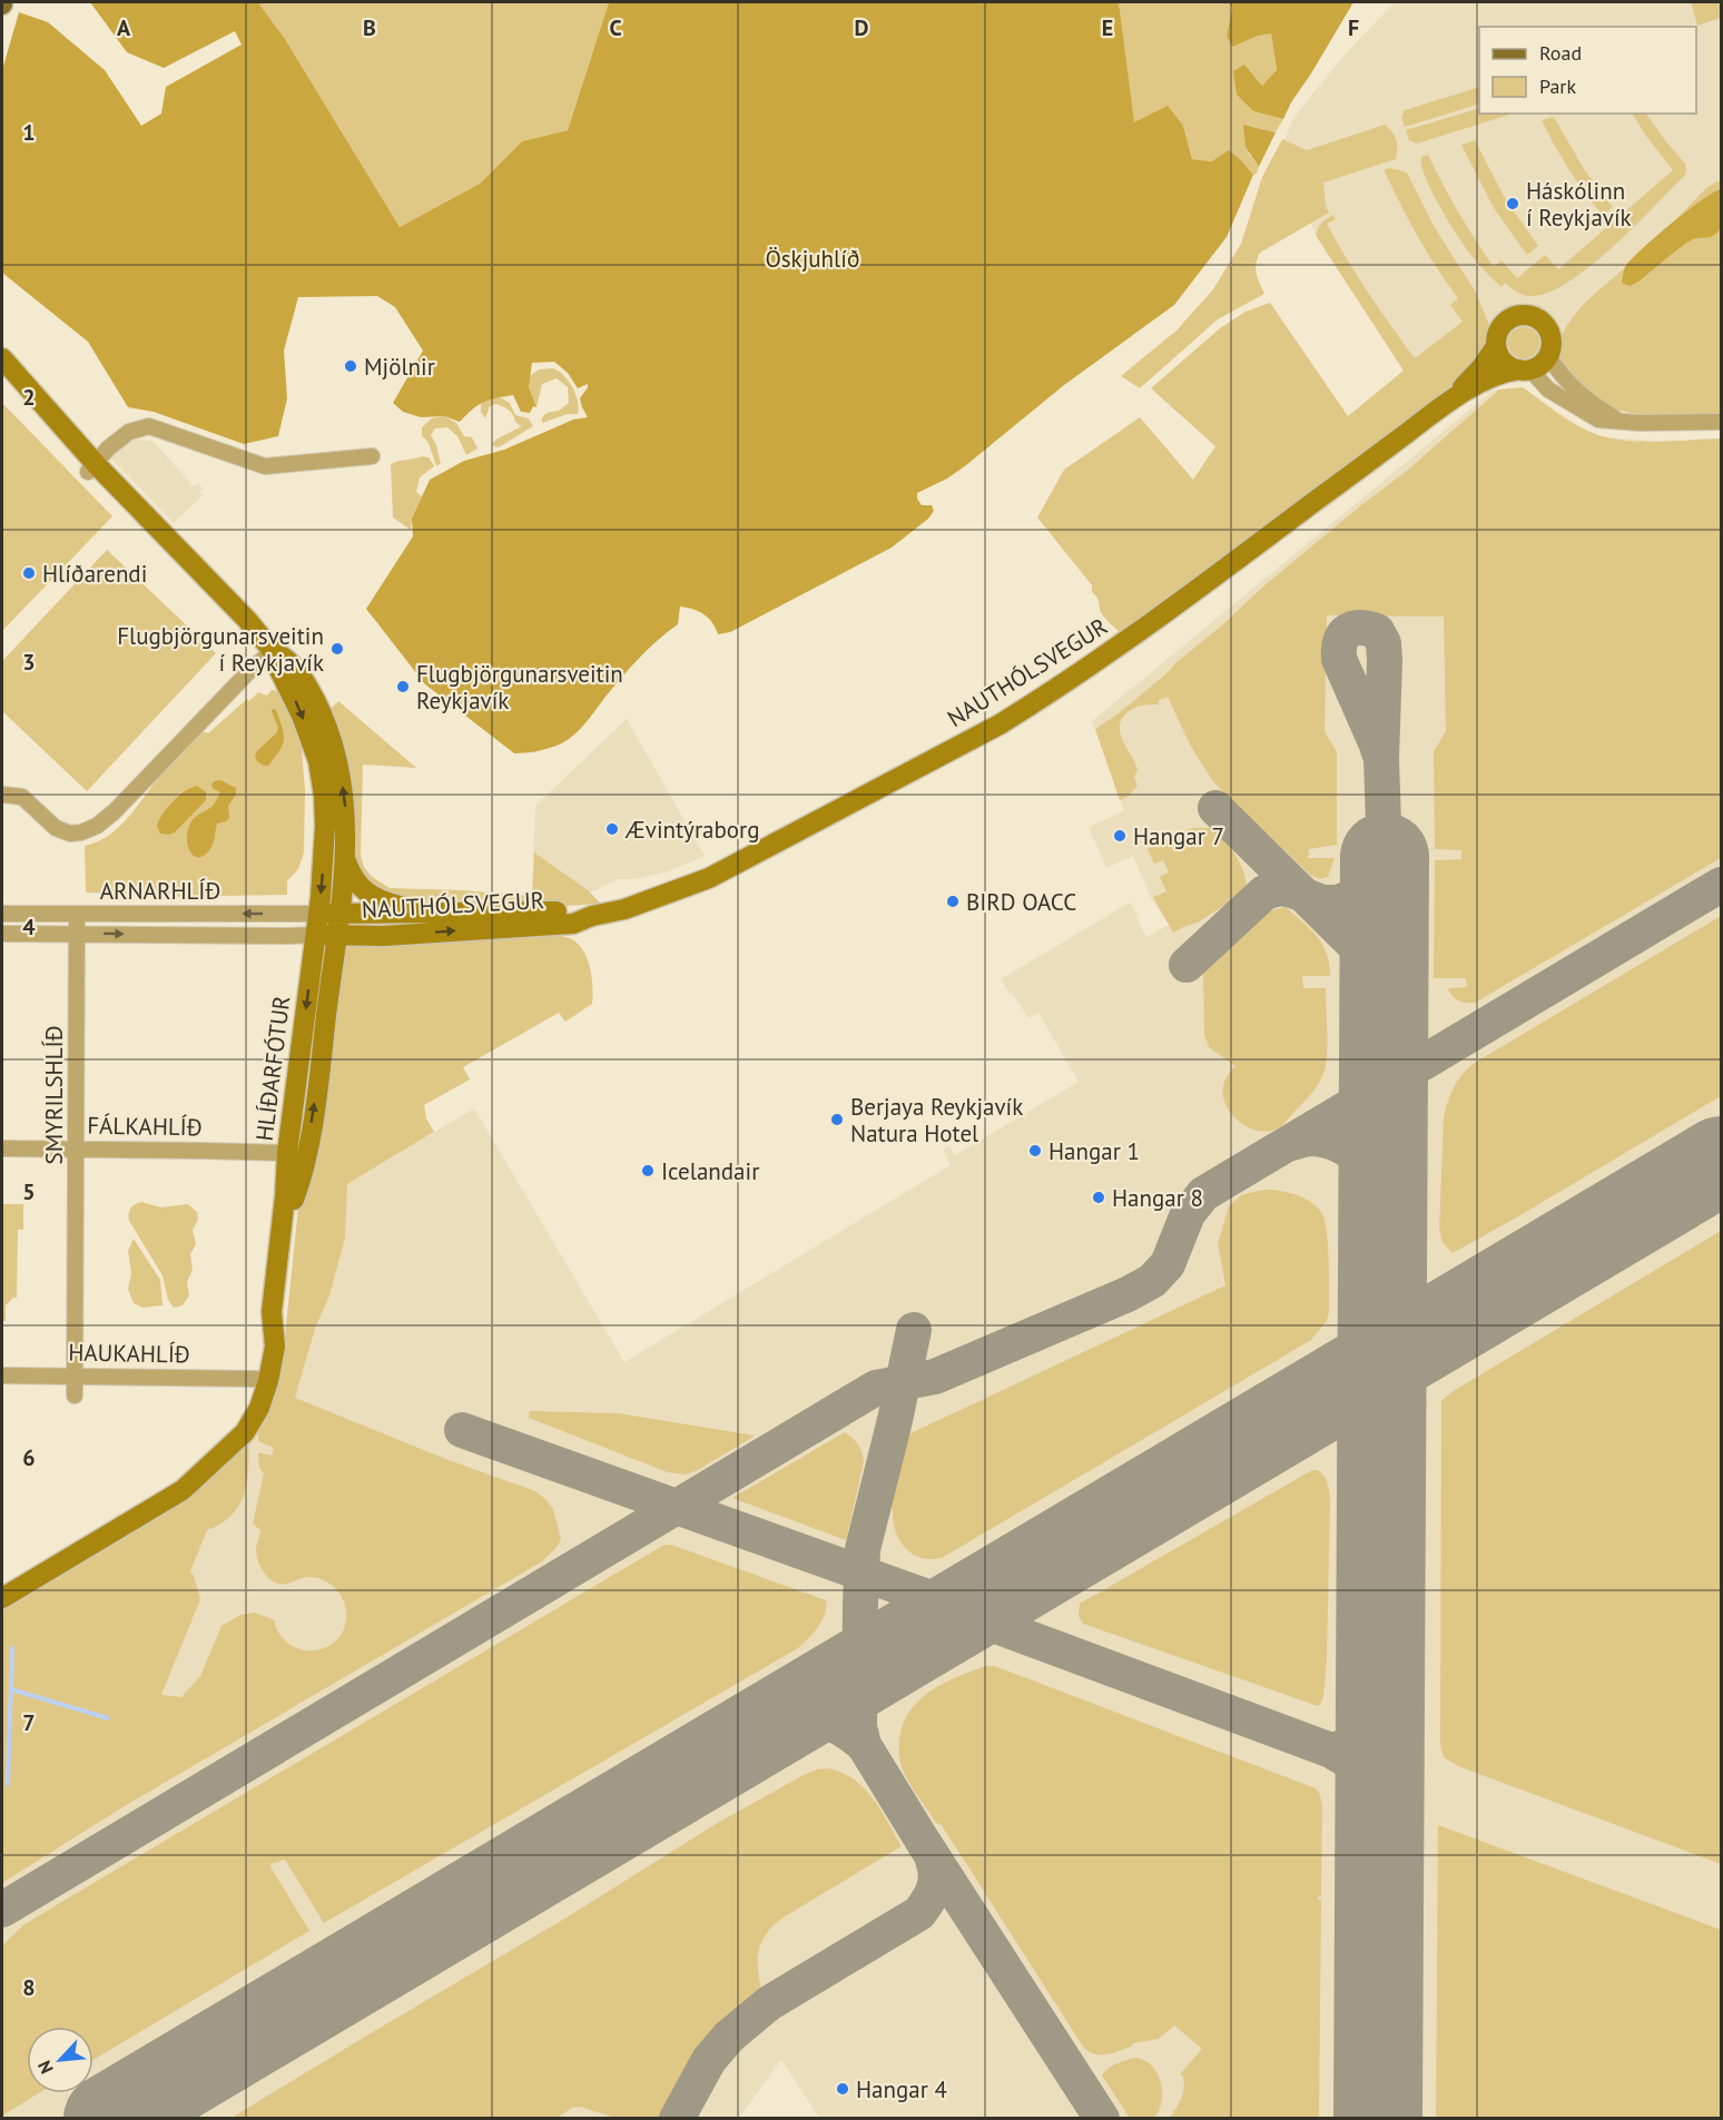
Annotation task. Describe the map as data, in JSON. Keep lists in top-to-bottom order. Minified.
{"streets":{"street":["NAUTHÓLSVEGUR","ARNARHLÍÐ","HLÍÐARFÓTUR","SMYRILSHLÍÐ","FÁLKAHLÍÐ","HAUKAHLÍÐ"]},"crossings":[["NAUTHÓLSVEGUR","ARNARHLÍÐ"],["NAUTHÓLSVEGUR","HLÍÐARFÓTUR"],["ARNARHLÍÐ","HLÍÐARFÓTUR"],["ARNARHLÍÐ","SMYRILSHLÍÐ"],["HLÍÐARFÓTUR","FÁLKAHLÍÐ"],["HLÍÐARFÓTUR","HAUKAHLÍÐ"],["SMYRILSHLÍÐ","FÁLKAHLÍÐ"],["SMYRILSHLÍÐ","HAUKAHLÍÐ"]],"parks":["Öskjuhlíð"],"places":["Háskólinn í Reykjavík","Mjölnir","Hlíðarendi","Flugbjörgunarsveitin í Reykjavík","Flugbjörgunarsveitin Reykjavík","Ævintýraborg","Hangar 7","BIRD OACC","Berjaya Reykjavík Natura Hotel","Hangar 1","Icelandair","Hangar 8","Hangar 4"],"legend":["Road","Park"],"north":"bottom left","grid":{"columns":["A","B","C","D","E","F"],"rows":["1","2","3","4","5","6","7","8"]}}
